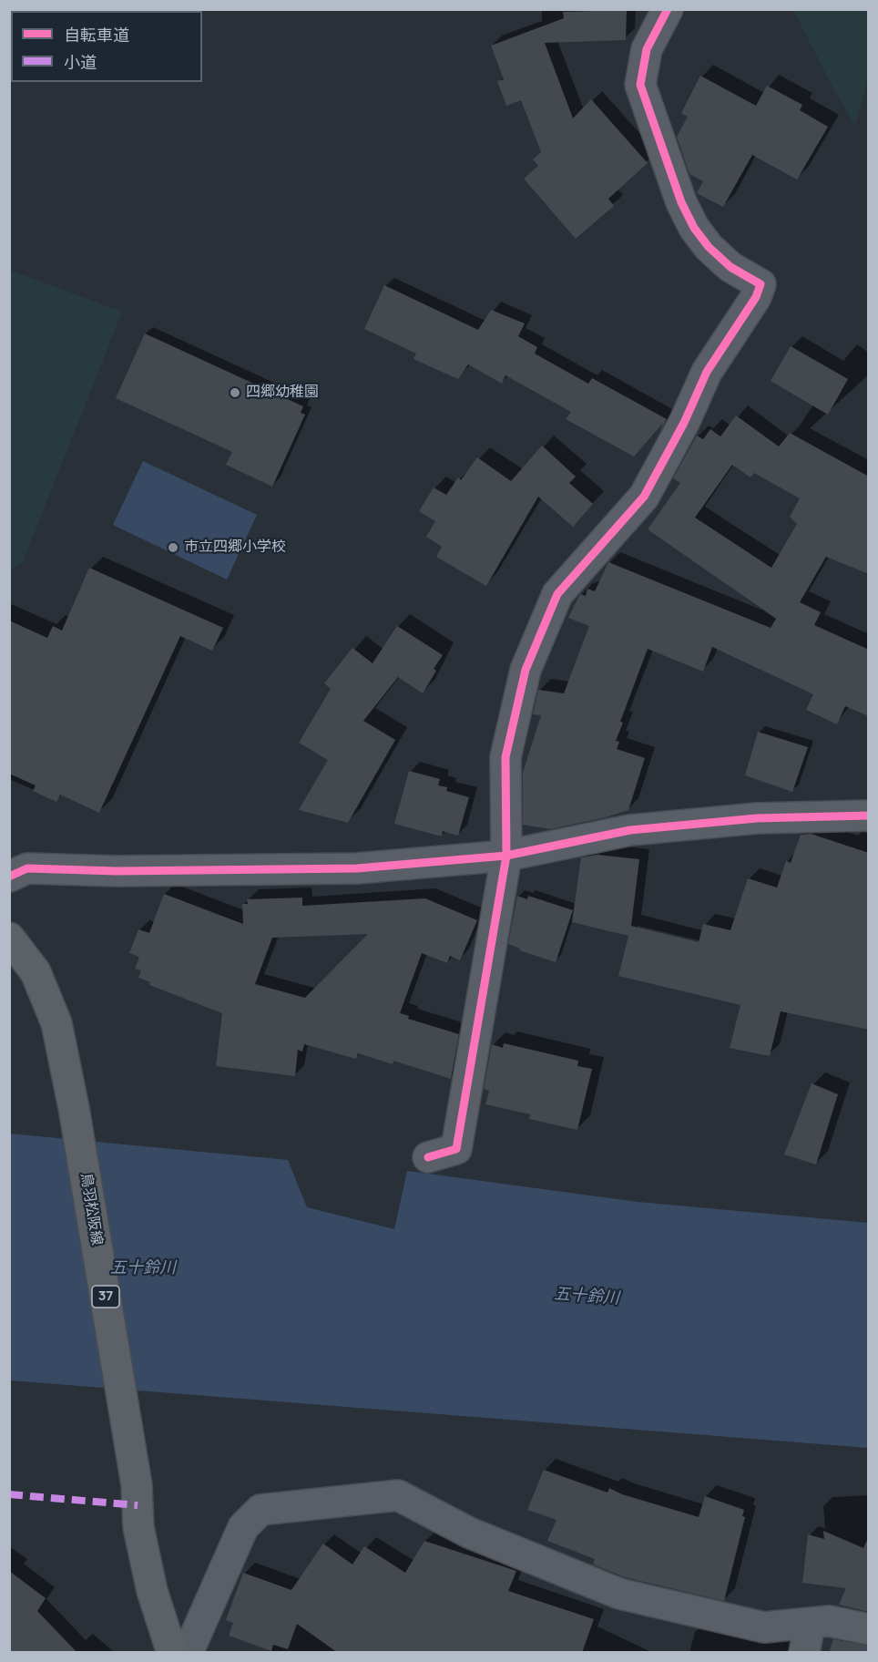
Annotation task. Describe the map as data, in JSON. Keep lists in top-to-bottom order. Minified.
{"streets":{"main road":["鳥羽松阪線","37"]},"water":["五十鈴川"],"places":["四郷幼稚園","市立四郷小学校"],"legend":["自転車道","小道"]}
